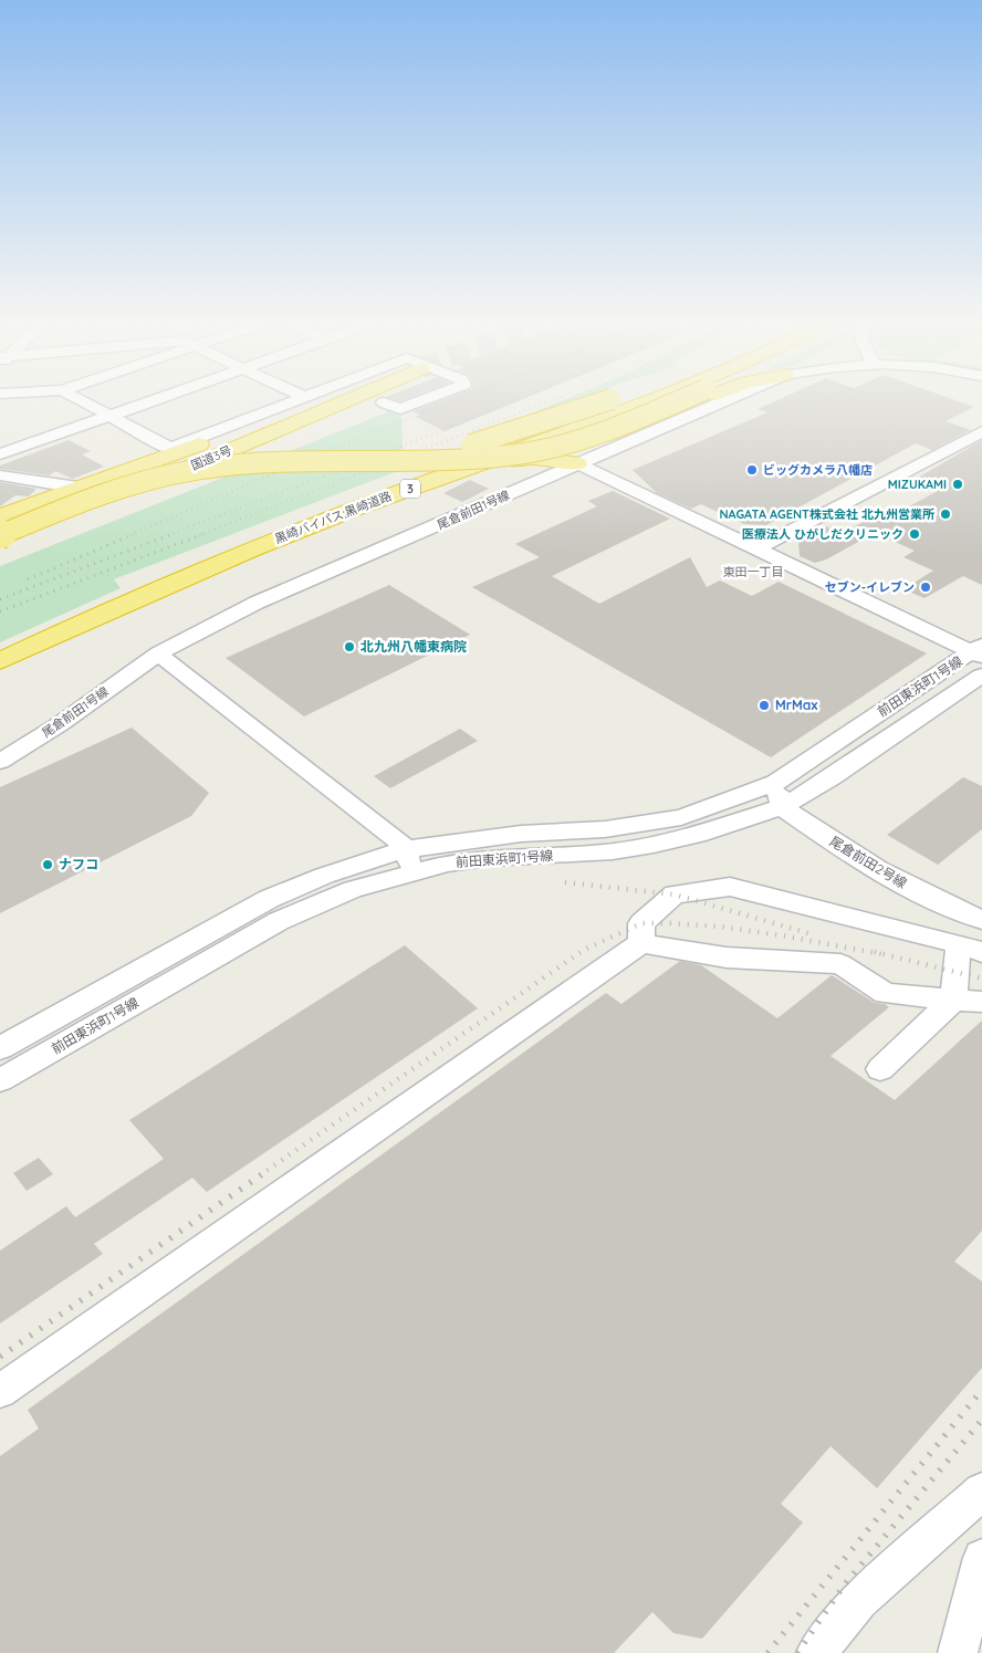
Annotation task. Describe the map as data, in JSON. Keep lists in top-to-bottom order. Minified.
{"streets":{"highway":["国道3号","3","黒崎バイパス;黒崎道路"],"street":["尾倉前田1号線","前田東浜町1号線","尾倉前田2号線"]},"crossings":[["前田東浜町1号線","尾倉前田2号線"]],"districts":["東田一丁目"],"places":["ビッグカメラ八幡店","MIZUKAMI","NAGATA AGENT株式会社 北九州営業所","医療法人 ひがしだクリニック","セブン-イレブン","北九州八幡東病院","MrMax","ナフコ"]}
